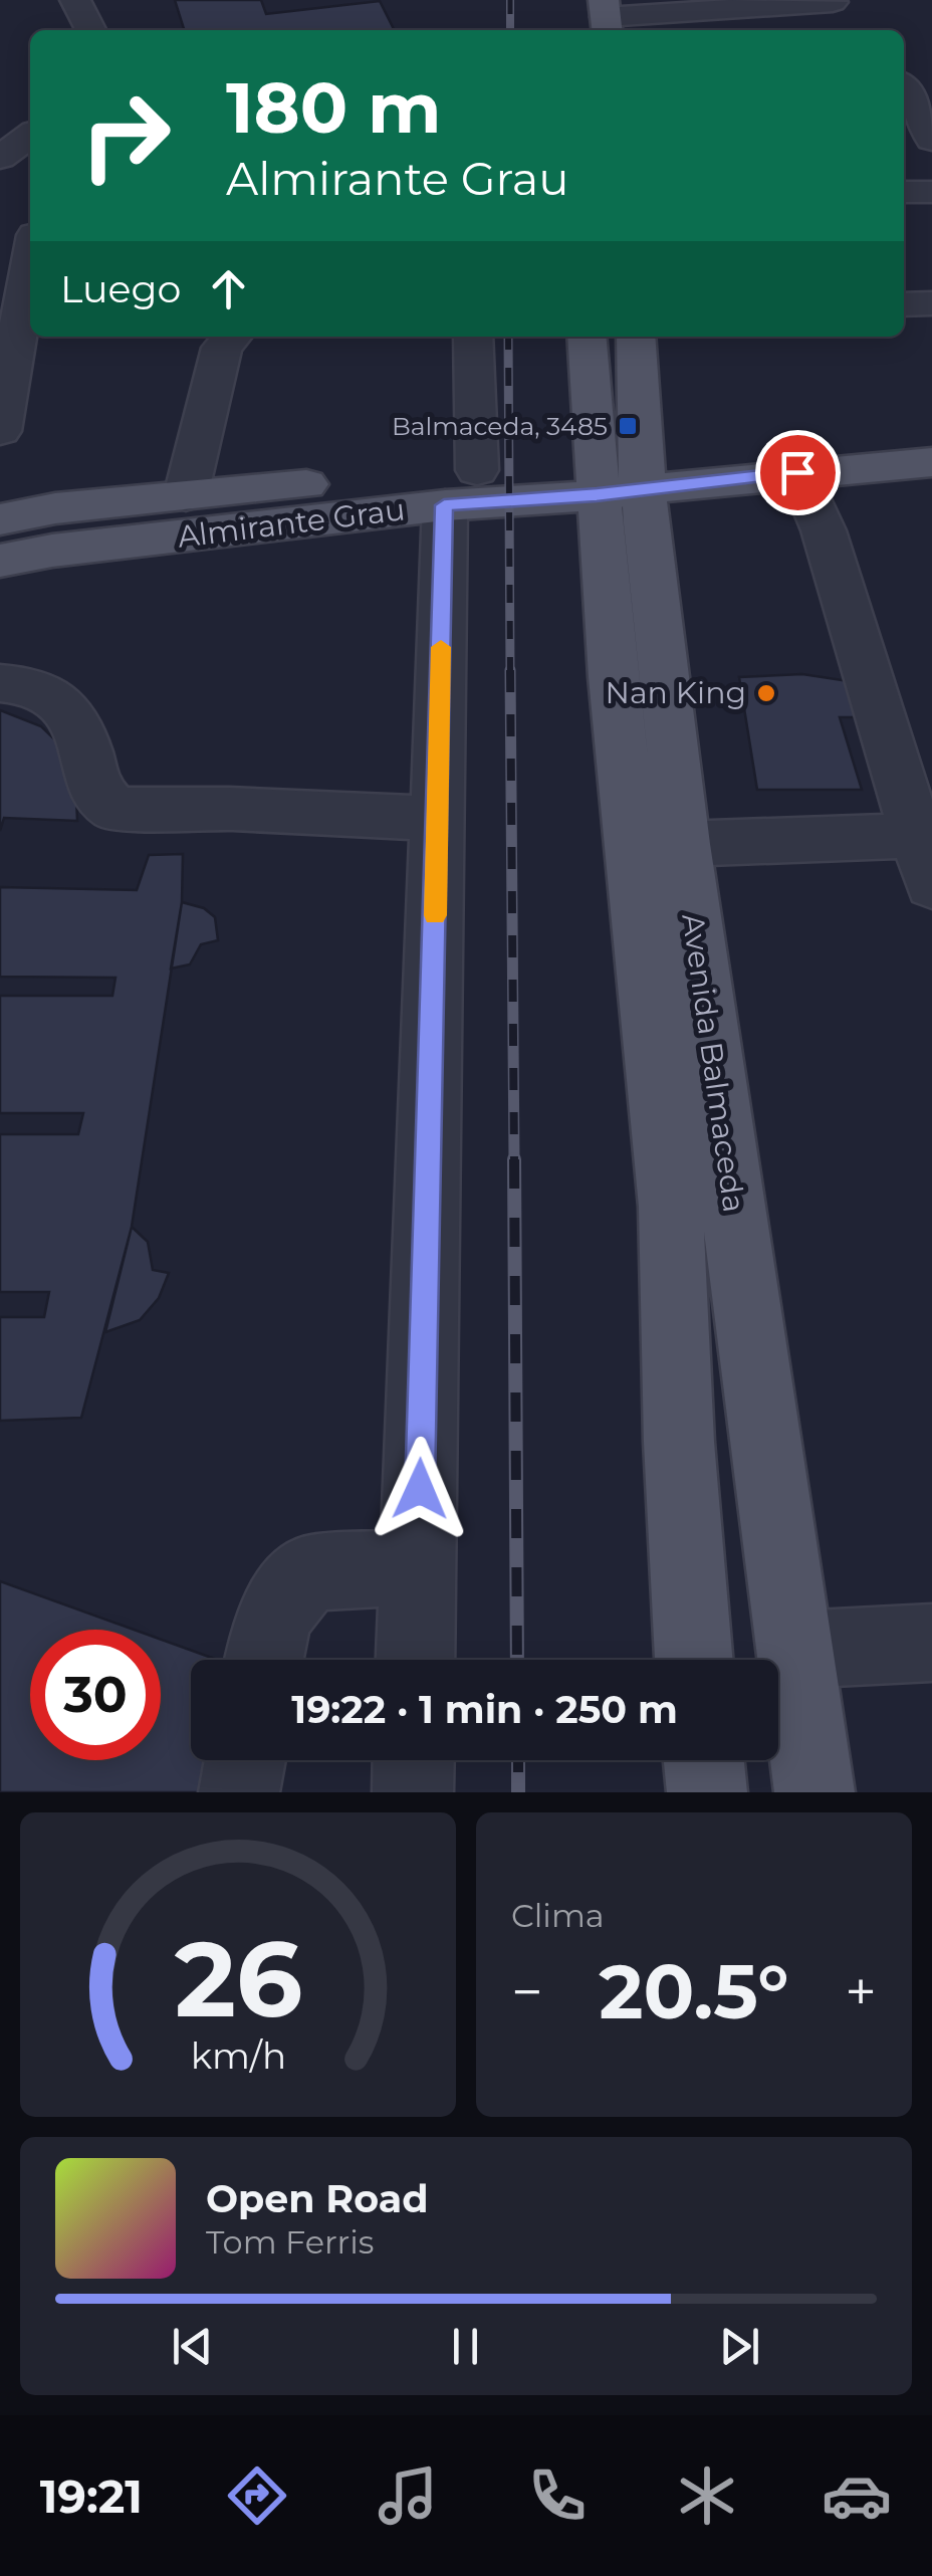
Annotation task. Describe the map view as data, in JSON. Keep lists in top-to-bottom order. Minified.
{"streets":{"main road":["Almirante Grau","Avenida Balmaceda"]},"crossings":[["Almirante Grau","Avenida Balmaceda"]],"places":{"transit":["Balmaceda, 3485"],"other":["Nan King"]},"page":{"turn":["180 m","Almirante Grau"],"then":"Luego","limit":"30","trip":"19:22 · 1 min · 250 m","tile":"Clima","heat":["−","20.5°","+"],"song":["Open Road","Tom Ferris"],"tabs":"19:21","gauge":["26","km/h"]}}
